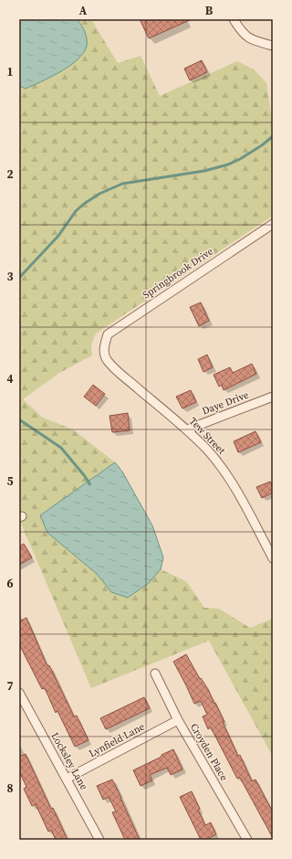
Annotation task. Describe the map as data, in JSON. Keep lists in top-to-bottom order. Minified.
{"streets":{"street":["Springbrook Drive","Daye Drive","Tew Street","Lynfield Lane","Croyden Place","Locksley Lane"]},"crossings":[["Springbrook Drive","Tew Street"],["Daye Drive","Tew Street"],["Lynfield Lane","Croyden Place"],["Lynfield Lane","Locksley Lane"]],"grid":{"columns":["A","B"],"rows":["1","2","3","4","5","6","7","8"]}}
